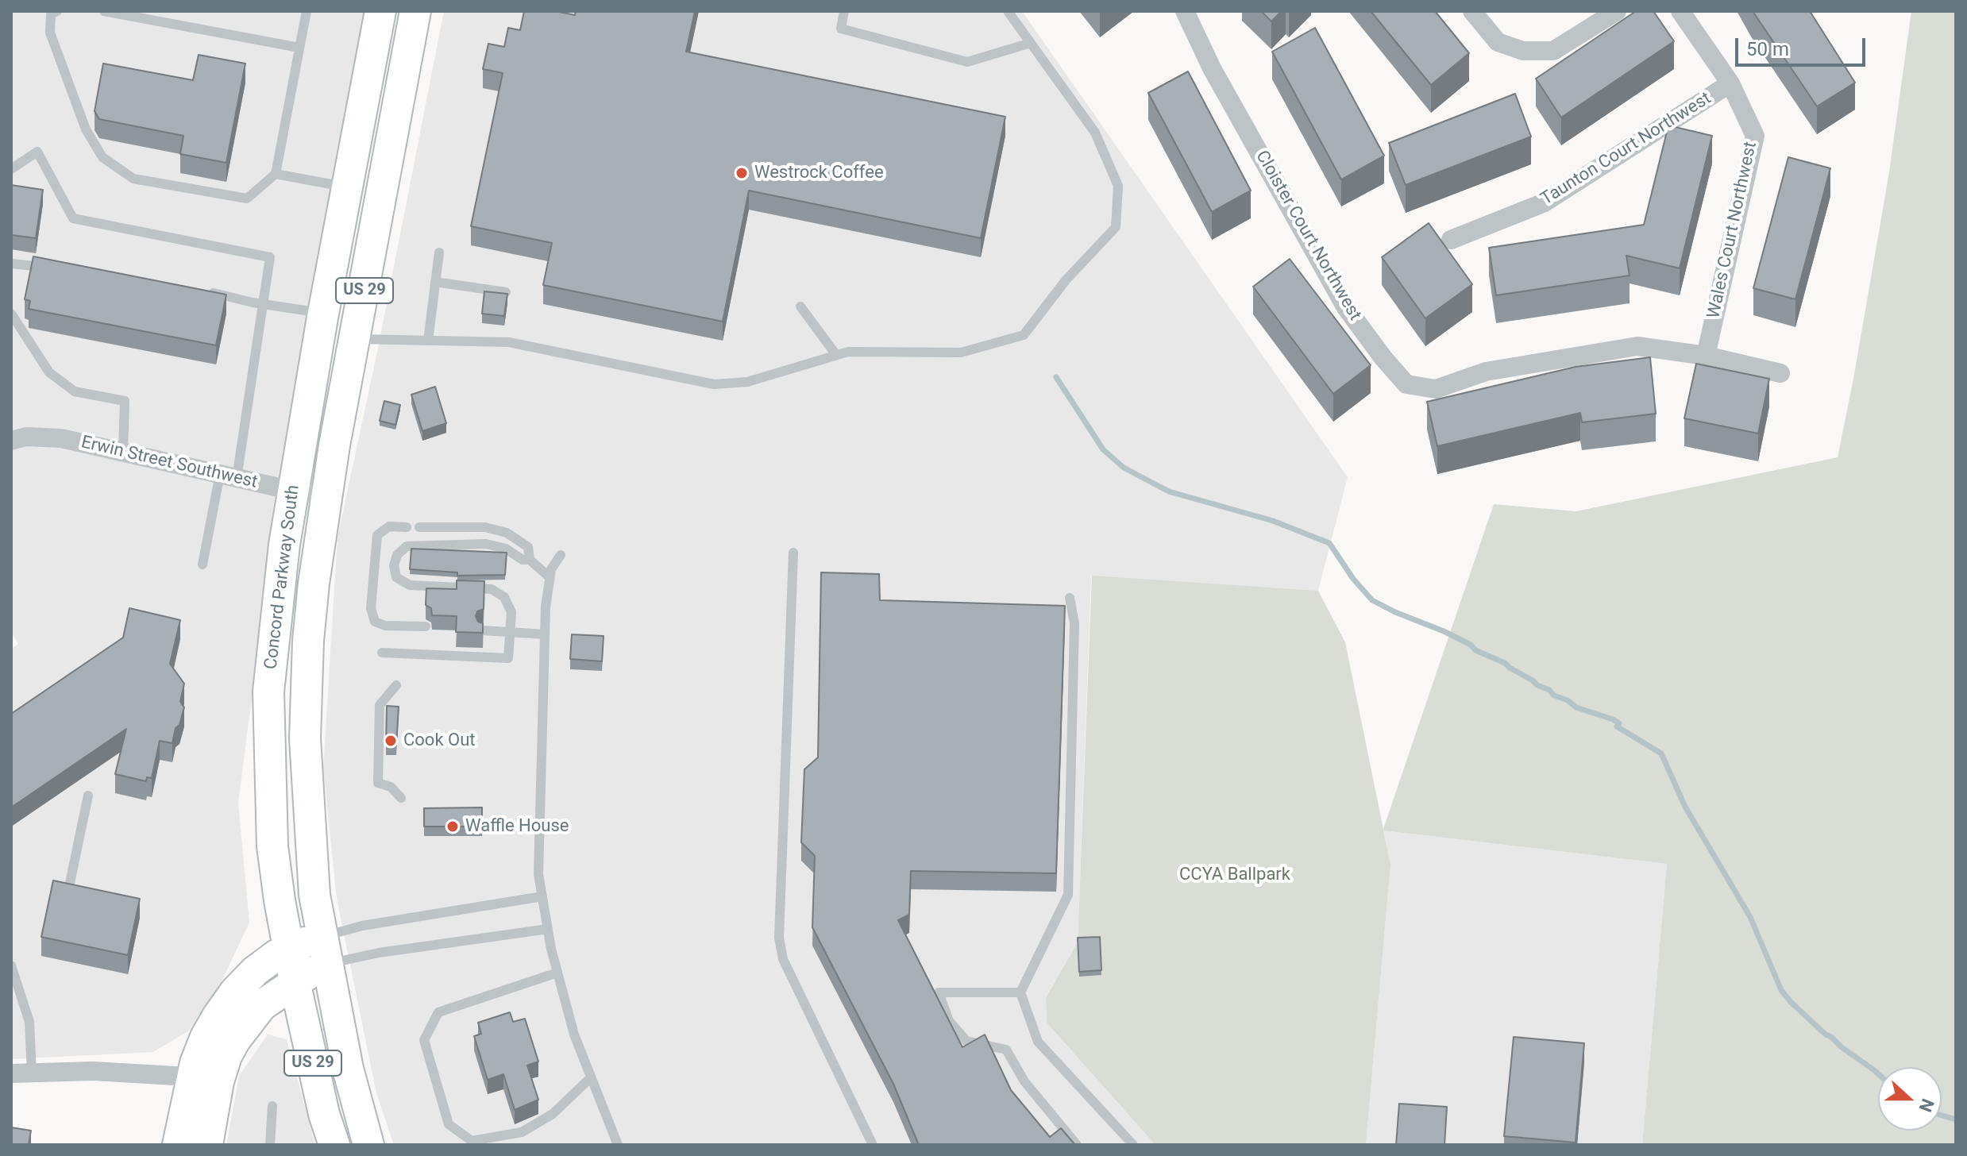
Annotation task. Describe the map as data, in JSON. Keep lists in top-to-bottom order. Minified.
{"streets":{"main road":["US 29","Concord Parkway South"],"street":["Taunton Court Northwest","Wales Court Northwest","Cloister Court Northwest","Erwin Street Southwest"]},"crossings":[["Taunton Court Northwest","Wales Court Northwest"],["Wales Court Northwest","Cloister Court Northwest"],["Erwin Street Southwest","Concord Parkway South"]],"parks":["CCYA Ballpark"],"places":["Westrock Coffee","Cook Out","Waffle House"],"scale_bar":"50 m","north":"right"}
